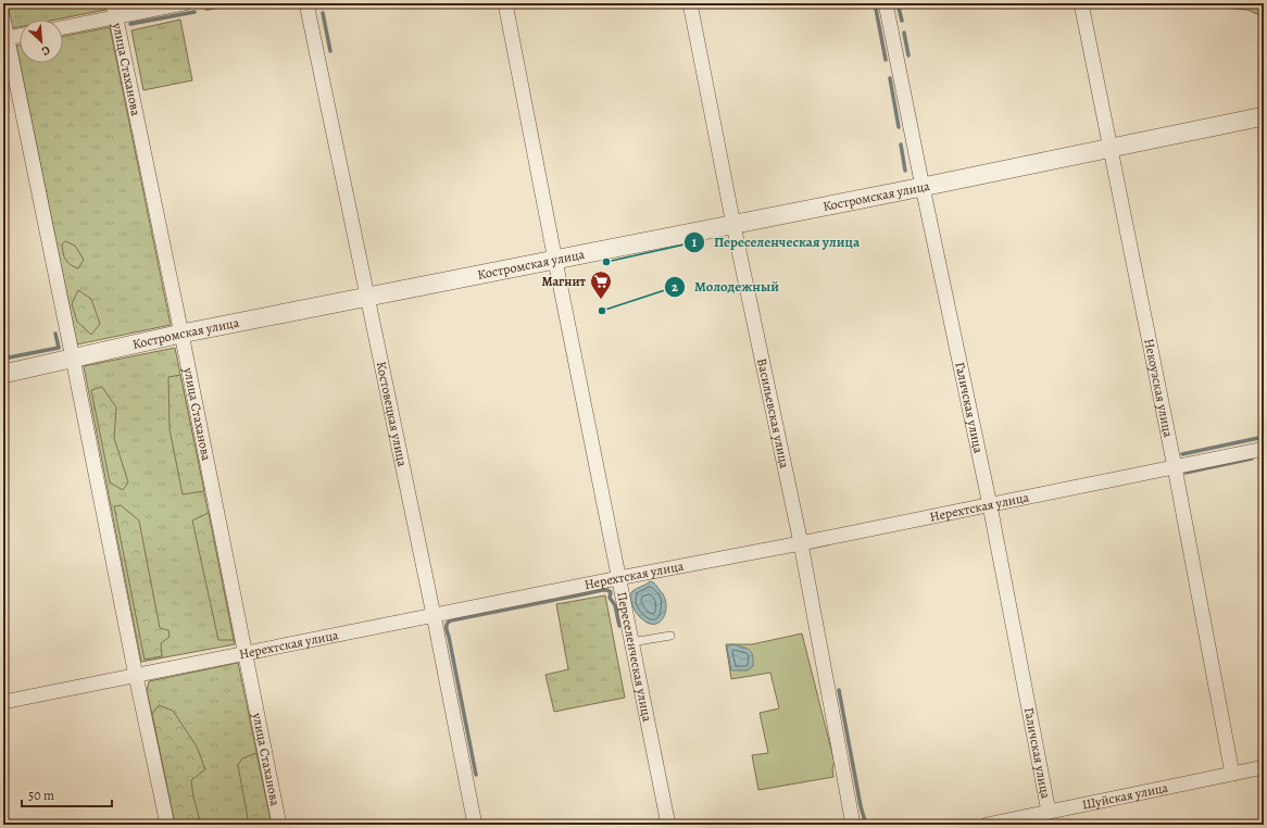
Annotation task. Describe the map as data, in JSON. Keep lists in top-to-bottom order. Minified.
{"streets":{"street":["улица Стаханова","Костромская улица","Некоузская улица","Галичская улица","Костовецкая улица","Васильевская улица","Нерехтская улица","Переселенческая улица","Шуйская улица"]},"crossings":[["улица Стаханова","Костромская улица"],["улица Стаханова","Нерехтская улица"],["Костромская улица","Некоузская улица"],["Костромская улица","Галичская улица"],["Костромская улица","Костовецкая улица"],["Костромская улица","Васильевская улица"],["Костромская улица","Переселенческая улица"],["Некоузская улица","Нерехтская улица"],["Некоузская улица","Шуйская улица"],["Галичская улица","Нерехтская улица"],["Галичская улица","Шуйская улица"],["Костовецкая улица","Нерехтская улица"],["Васильевская улица","Нерехтская улица"],["Нерехтская улица","Переселенческая улица"]],"places":{"other":["Переселенческая улица","Молодежный"],"supermarket":["Магнит"]},"scale_bar":"50 m","north":"bottom right"}
